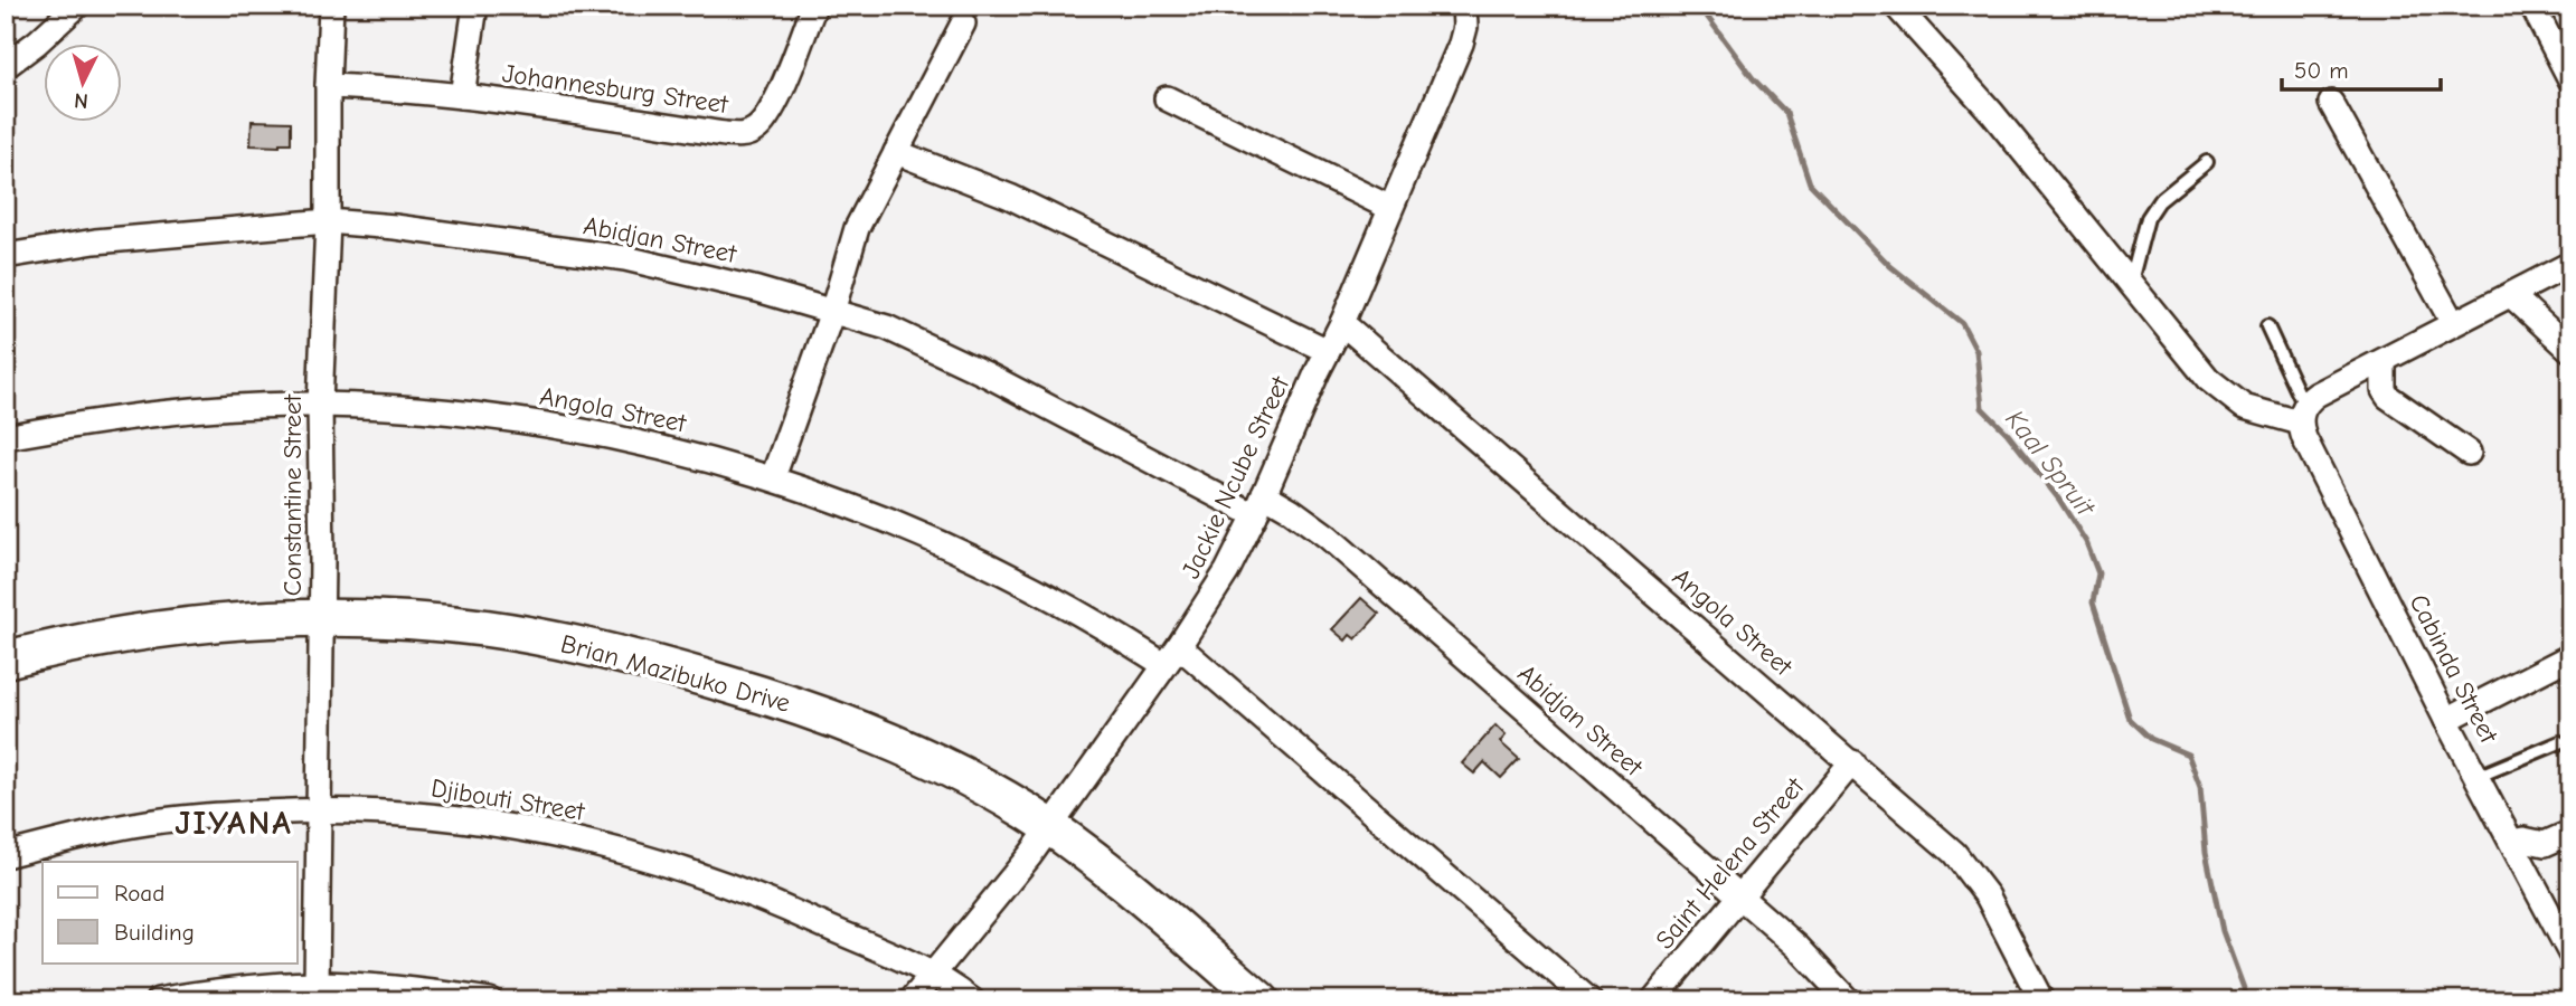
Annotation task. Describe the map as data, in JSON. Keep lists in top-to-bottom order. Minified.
{"streets":{"street":["Johannesburg Street","Abidjan Street","Angola Street","Jackie Ncube Street","Constantine Street","Cabinda Street","Brian Mazibuko Drive","Djibouti Street","Saint Helena Street"]},"crossings":[["Johannesburg Street","Constantine Street"],["Abidjan Street","Jackie Ncube Street"],["Abidjan Street","Constantine Street"],["Abidjan Street","Saint Helena Street"],["Angola Street","Jackie Ncube Street"],["Angola Street","Constantine Street"],["Angola Street","Saint Helena Street"],["Jackie Ncube Street","Brian Mazibuko Drive"],["Jackie Ncube Street","Djibouti Street"],["Constantine Street","Brian Mazibuko Drive"],["Constantine Street","Djibouti Street"]],"districts":["JIYANA"],"water":["Kaal Spruit"],"legend":["Road","Building"],"scale_bar":"50 m","north":"bottom"}
